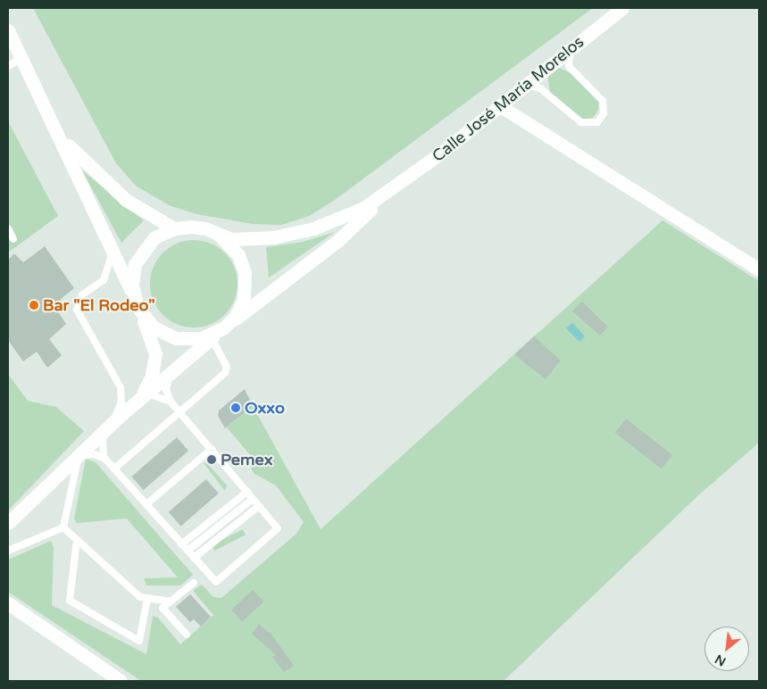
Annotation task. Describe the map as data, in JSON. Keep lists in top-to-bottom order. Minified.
{"streets":{"main road":["Calle José María Morelos"]},"places":["Bar \"El Rodeo\"","Oxxo","Pemex"],"north":"bottom left"}
